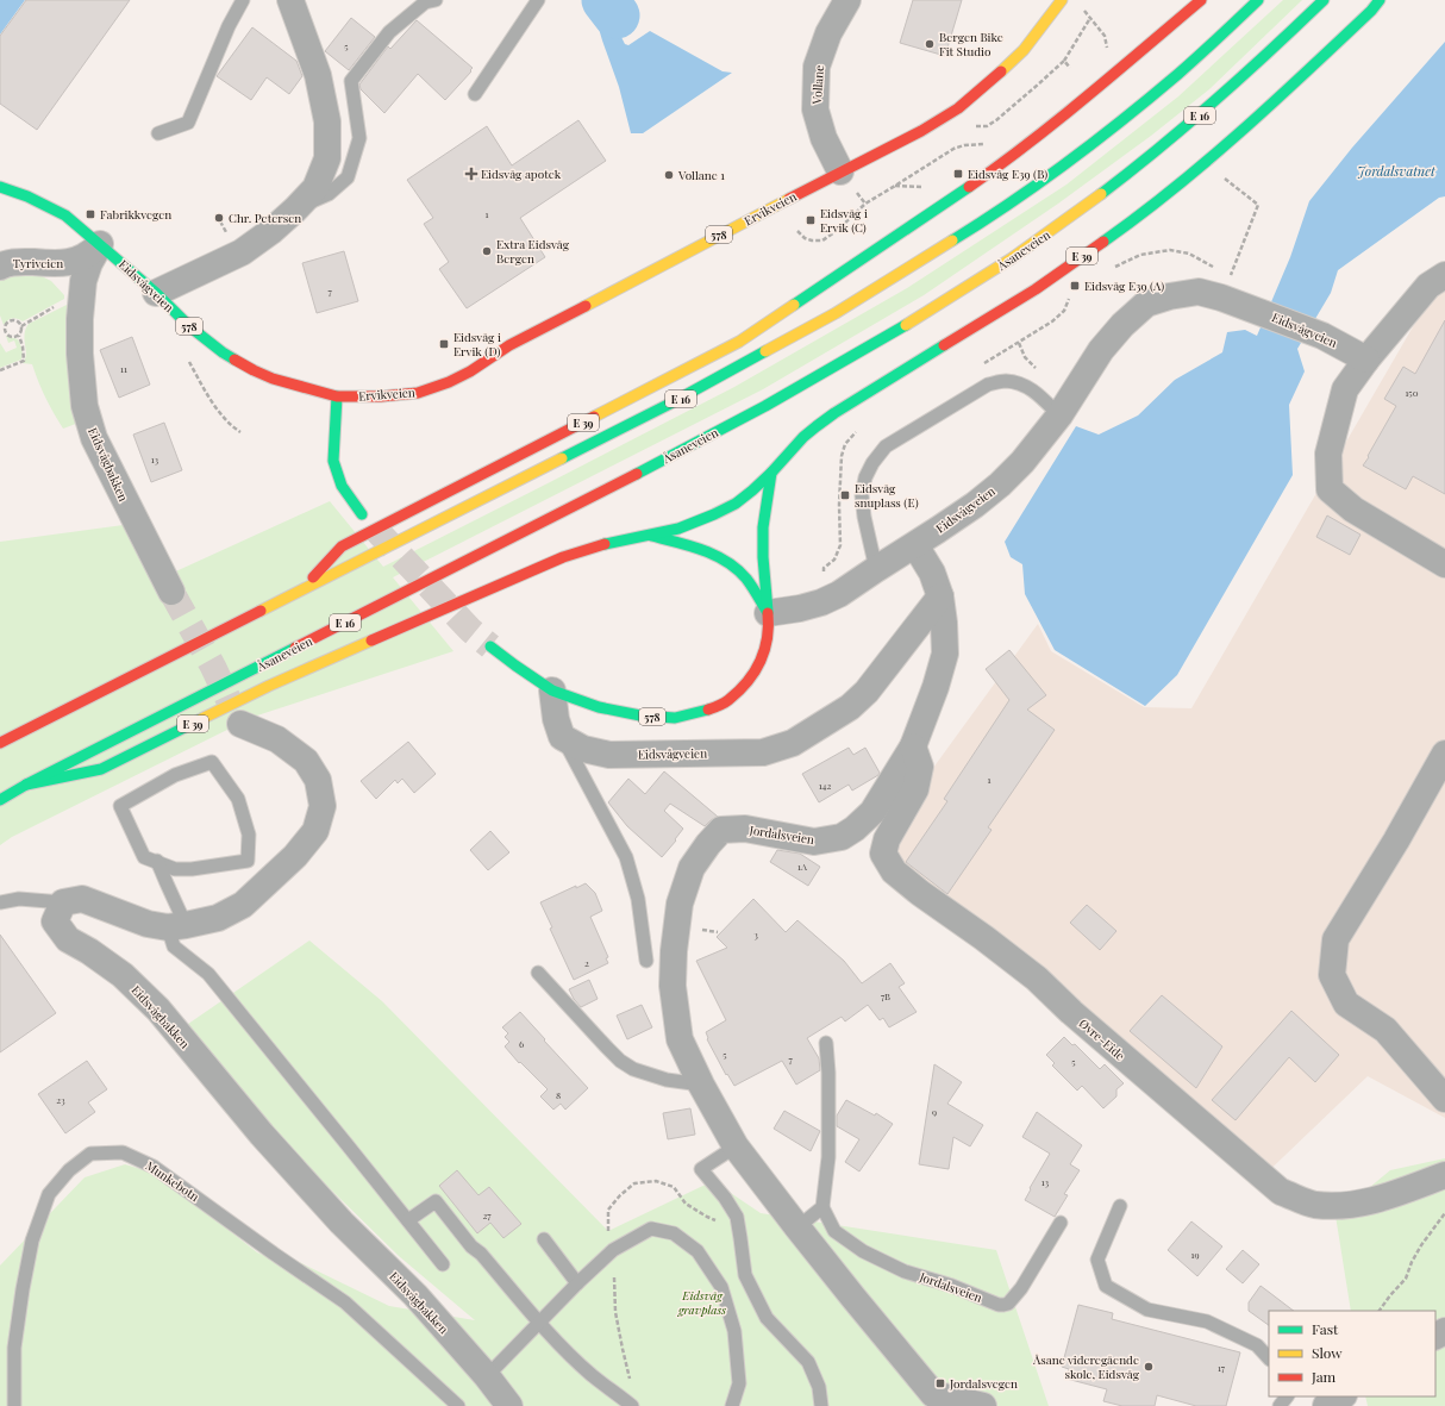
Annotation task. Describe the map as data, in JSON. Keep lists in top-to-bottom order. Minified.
{"streets":{"main road":["E 16","Ervikveien","578","Åsaneveien","E 39","Eidsvågveien"],"street":["Vollane","Tyriveien","Eidsvågbakken","Jordalsveien","Øvre-Eide"],"lane":["Munkebotn"]},"crossings":[["Vollane","Ervikveien"],["E 16","E 39"],["Ervikveien","Eidsvågveien"],["578","E 39"],["578","Eidsvågveien"],["Åsaneveien","E 39"],["E 39","Eidsvågveien"],["Tyriveien","Eidsvågveien"],["Tyriveien","Eidsvågbakken"],["Eidsvågveien","Eidsvågbakken"],["Eidsvågveien","Jordalsveien"],["Jordalsveien","Øvre-Eide"]],"water":["Jordalsvatnet"],"parks":["Eidsvåg gravplass"],"places":{"other":["Bergen Bike Fit Studio","Vollane 1","Chr. Petersen","Extra Eidsvåg Bergen","Åsane videregående skole, Eidsvåg"],"health":["Eidsvåg apotek"],"transit":["Eidsvåg E39 (B)","Fabrikkvegen","Eidsvåg i Ervik (C)","Eidsvåg E39 (A)","Eidsvåg i Ervik (D)","Eidsvåg snuplass (E)","Jordalsvegen"]},"house_numbers":["5","1","7","11","150","13","1","142","1A","3","2","7B","6","5","7","5","8","23","9","13","27","19","17"],"legend":["Fast","Slow","Jam"]}
